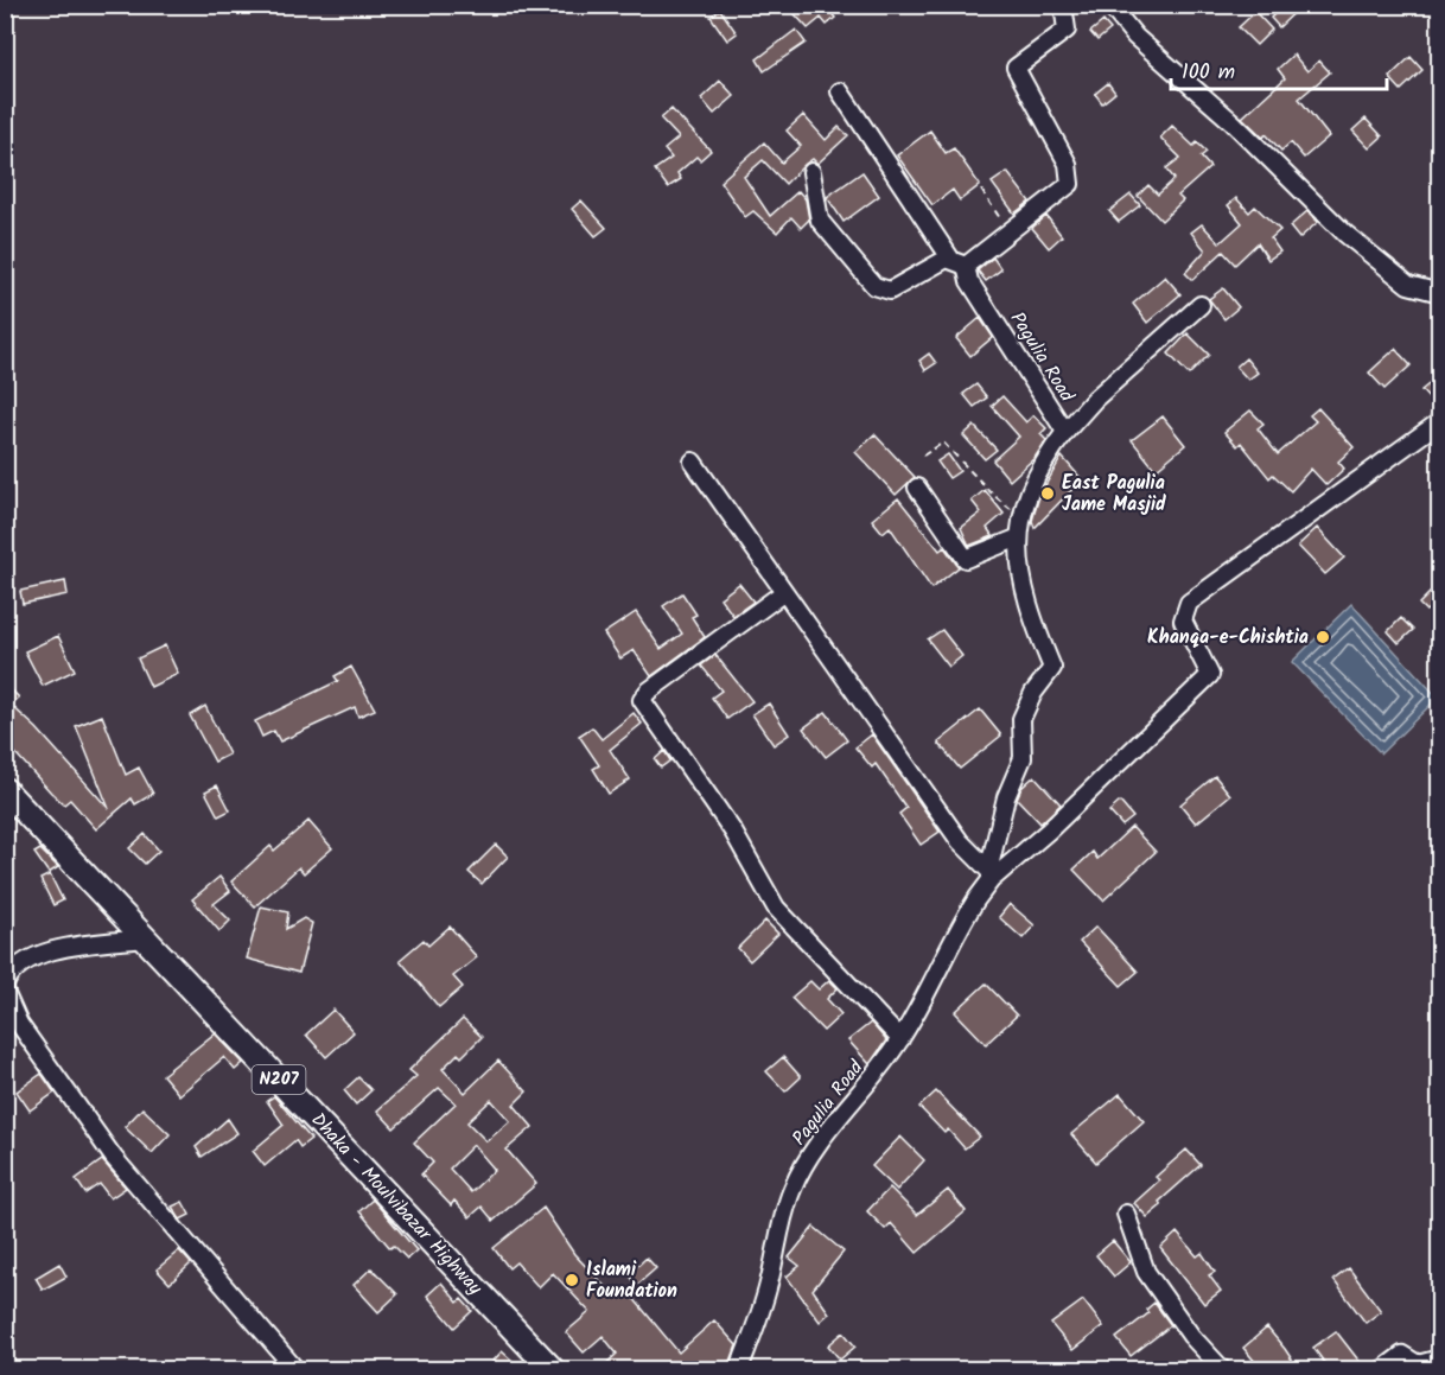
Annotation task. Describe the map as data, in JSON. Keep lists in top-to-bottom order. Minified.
{"streets":{"highway":["N207","Dhaka - Moulvibazar Highway"],"street":["Pagulia Road"]},"places":["East Pagulia Jame Masjid","Khanqa-e-Chishtia","Islami Foundation"],"scale_bar":"100 m"}
